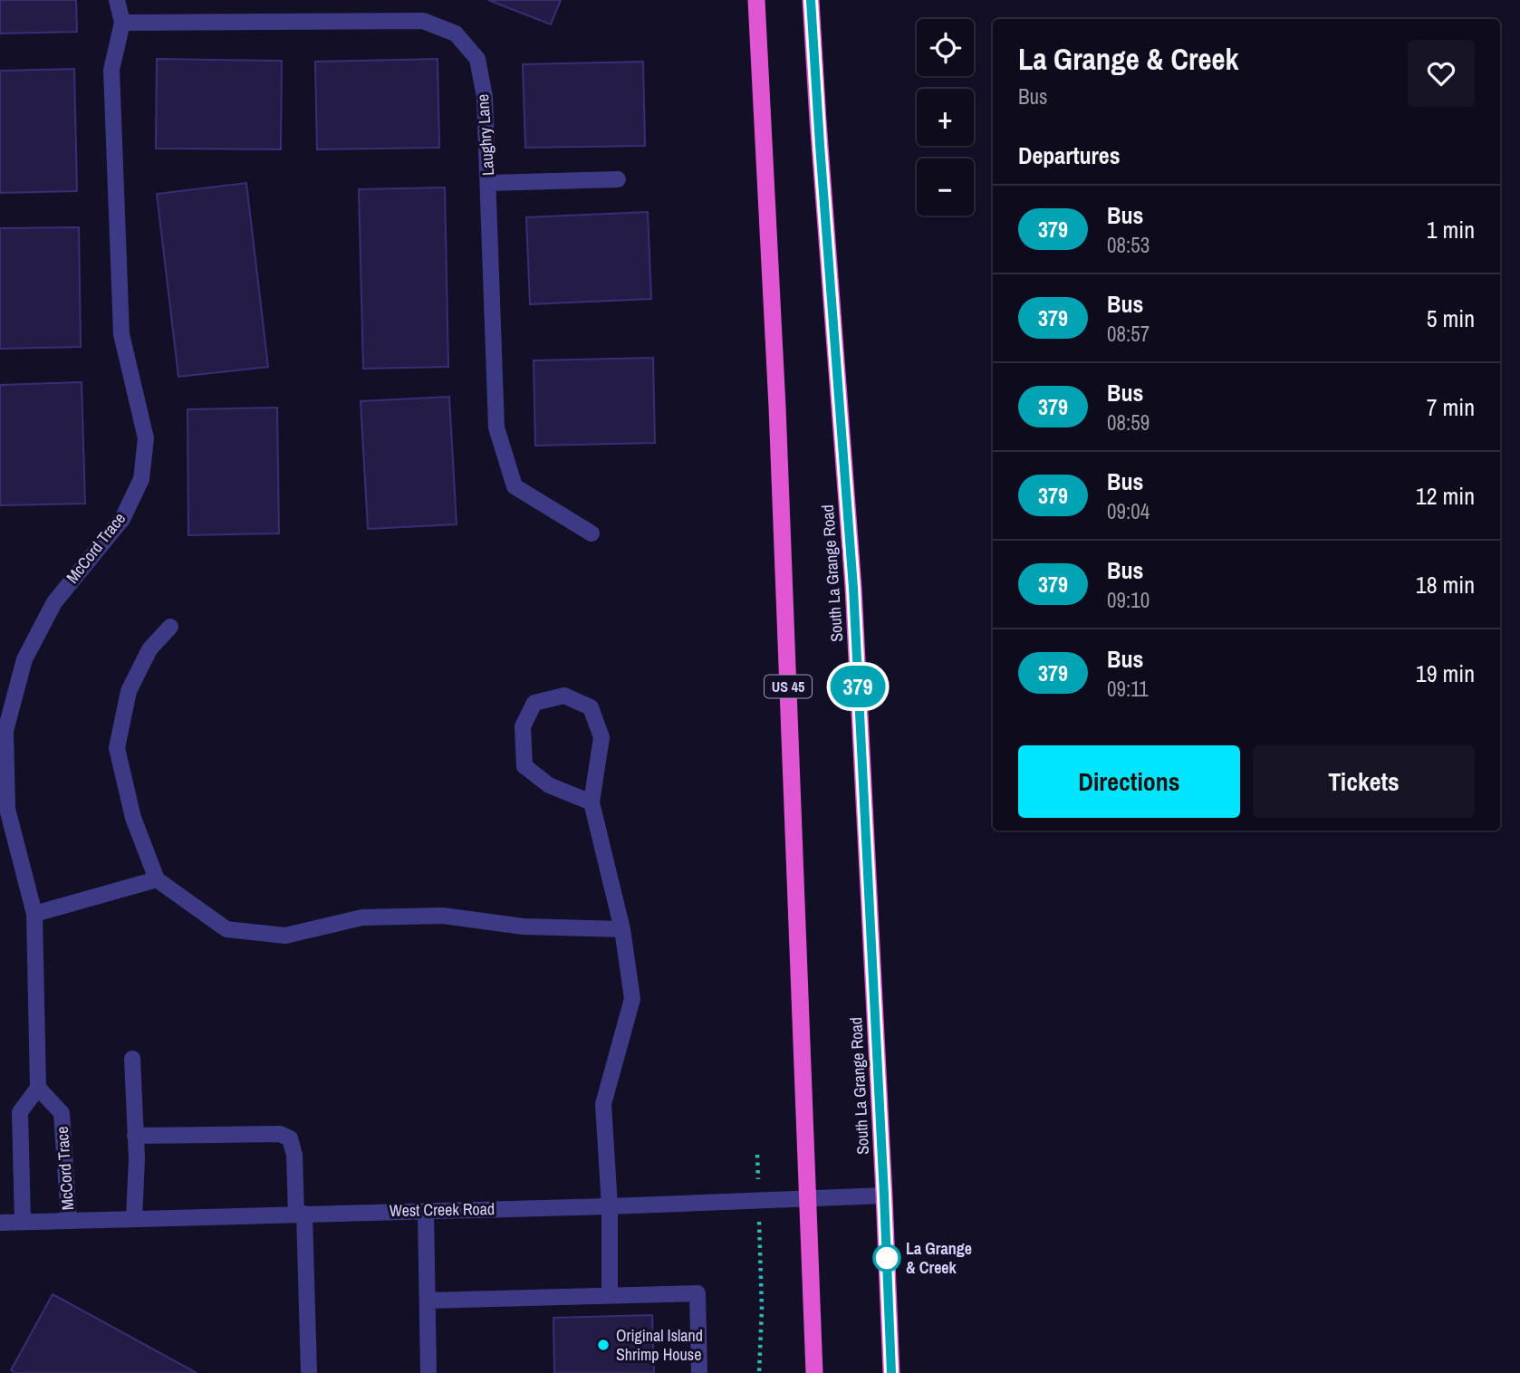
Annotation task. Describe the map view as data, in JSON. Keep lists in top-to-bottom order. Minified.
{"streets":{"highway":["South La Grange Road","US 45"],"street":["Laughry Lane","McCord Trace","West Creek Road"]},"crossings":[["Laughry Lane","McCord Trace"],["McCord Trace","West Creek Road"],["South La Grange Road","West Creek Road"],["US 45","West Creek Road"]],"places":["La Grange & Creek","Original Island Shrimp House"],"lines":["bus line 379"],"page":{"on_map":"379","map_buttons":["+","−"],"heading":[["La Grange & Creek","Bus"],"Departures"],"list":[{"mark":"379","name":"Bus","note":"08:53","value":"1 min"},{"mark":"379","name":"Bus","note":"08:57","value":"5 min"},{"mark":"379","name":"Bus","note":"08:59","value":"7 min"},{"mark":"379","name":"Bus","note":"09:04","value":"12 min"},{"mark":"379","name":"Bus","note":"09:10","value":"18 min"},{"mark":"379","name":"Bus","note":"09:11","value":"19 min"}],"buttons":["Directions","Tickets"]}}
